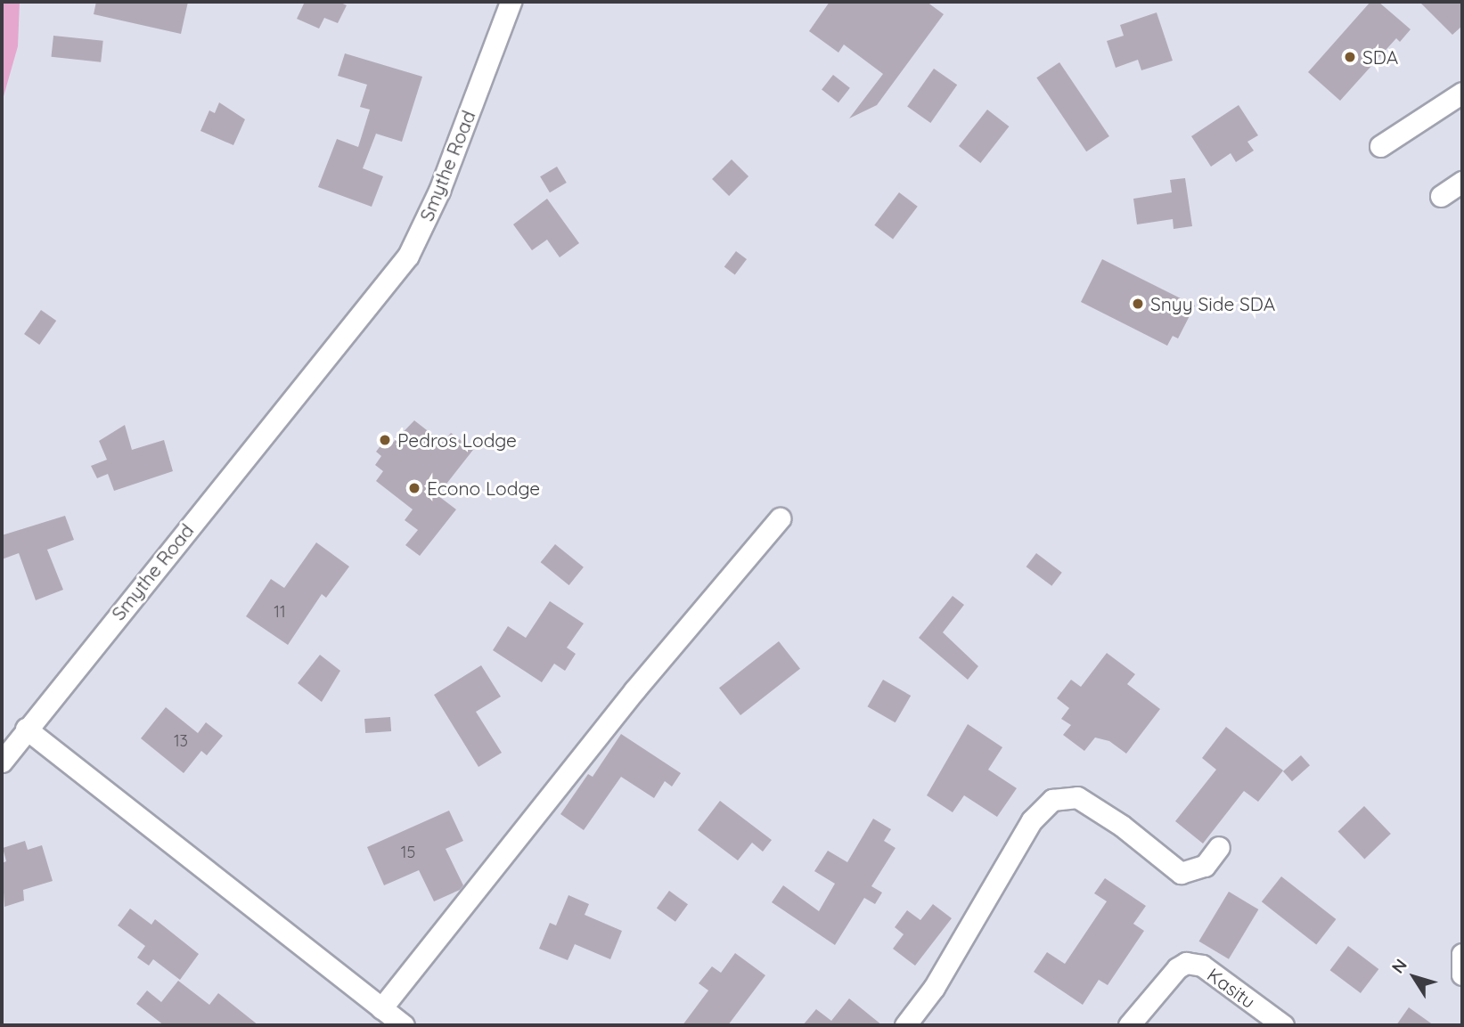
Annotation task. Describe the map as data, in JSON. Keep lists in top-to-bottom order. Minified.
{"streets":{"street":["Smythe Road","Kasitu"]},"places":["SDA","Snyy Side SDA","Pedros Lodge","Econo Lodge"],"house_numbers":["11","13","15"],"north":"top left"}
